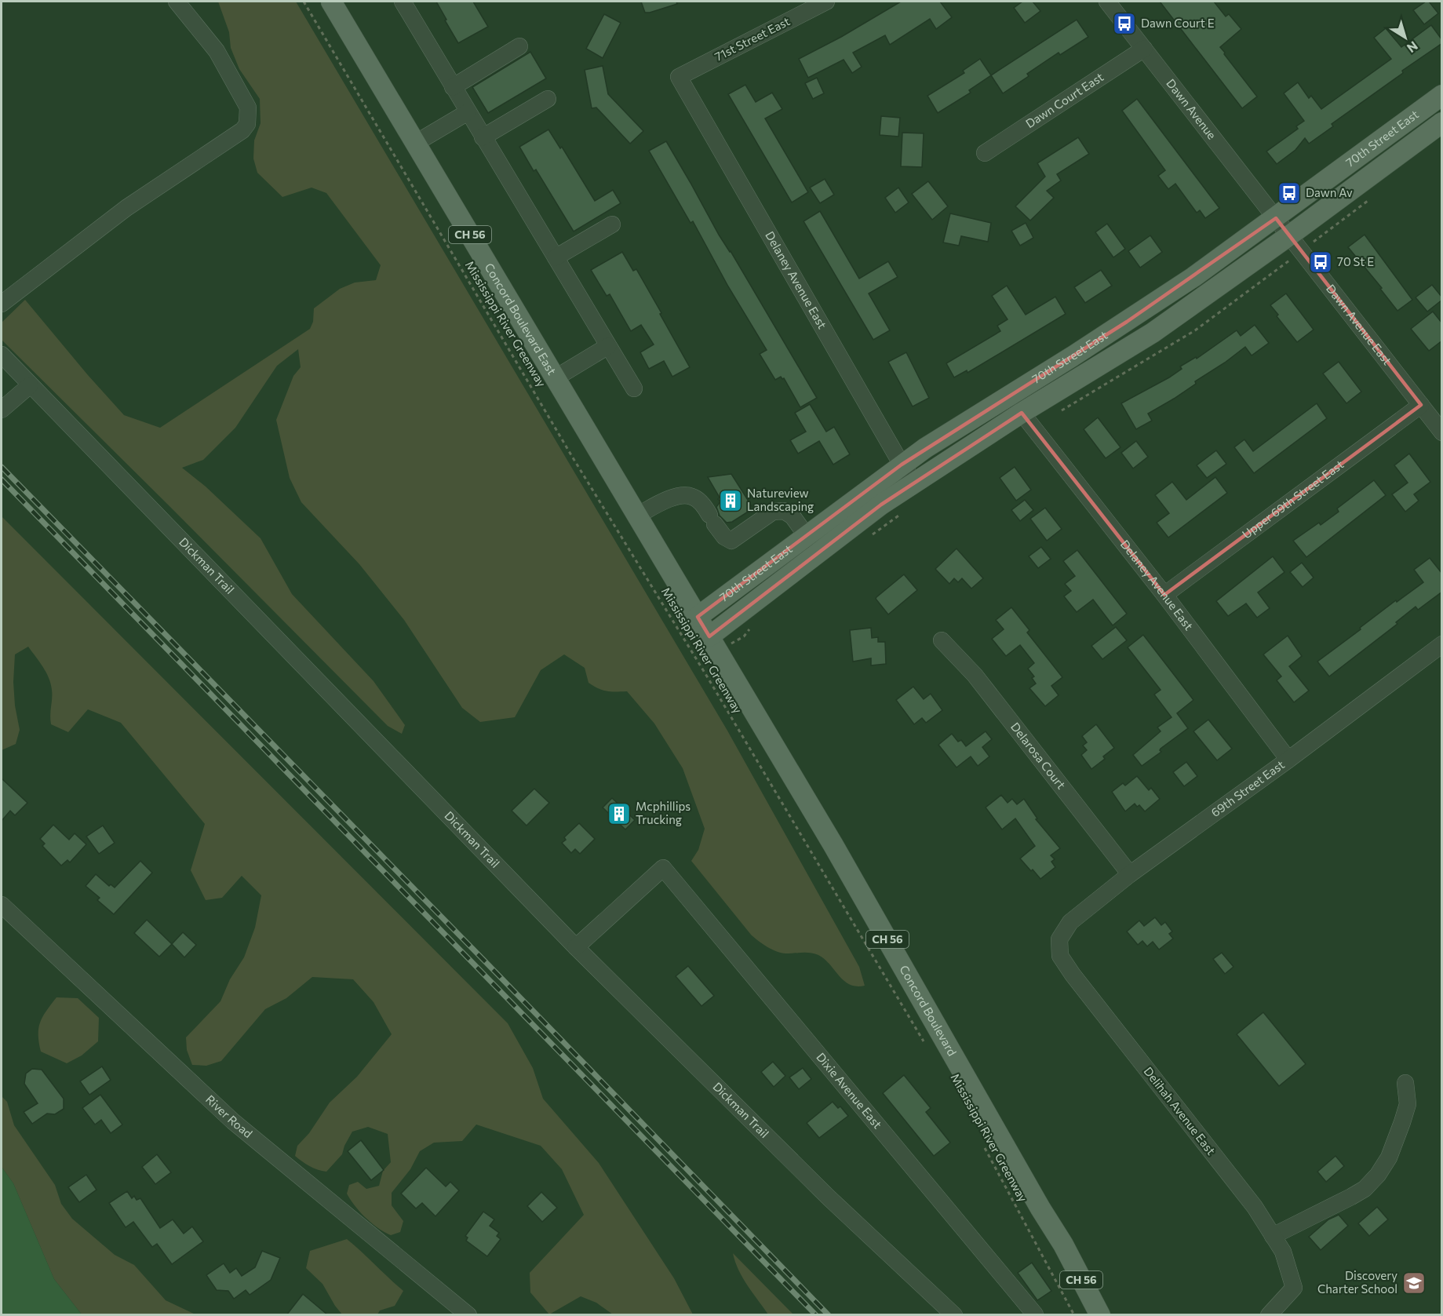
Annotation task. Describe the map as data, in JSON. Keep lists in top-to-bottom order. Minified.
{"streets":{"main road":["70th Street East","CH 56","Concord Boulevard East","Concord Boulevard"],"street":["71st Street East","Dawn Court East","Dawn Avenue","Delaney Avenue East","Dawn Avenue East","Upper 69th Street East","Dickman Trail","Delarosa Court","69th Street East","Dixie Avenue East","Delihah Avenue East","River Road"],"path":["Mississippi River Greenway"]},"crossings":[["71st Street East","Delaney Avenue East"],["Dawn Court East","Dawn Avenue"],["Dawn Avenue","70th Street East"],["Dawn Avenue","Dawn Avenue East"],["70th Street East","Delaney Avenue East"],["70th Street East","Concord Boulevard East"],["70th Street East","Dawn Avenue East"],["70th Street East","Concord Boulevard"],["Delaney Avenue East","Upper 69th Street East"],["Delaney Avenue East","69th Street East"],["Concord Boulevard East","Concord Boulevard"],["Dawn Avenue East","Upper 69th Street East"],["Dickman Trail","Dixie Avenue East"],["Delarosa Court","69th Street East"],["69th Street East","Delihah Avenue East"]],"places":{"bus stop":["Dawn Court E","Dawn Av","70 St E"],"building":["Natureview Landscaping","Mcphillips Trucking"],"school or university":["Discovery Charter School"]},"north":"bottom right"}
